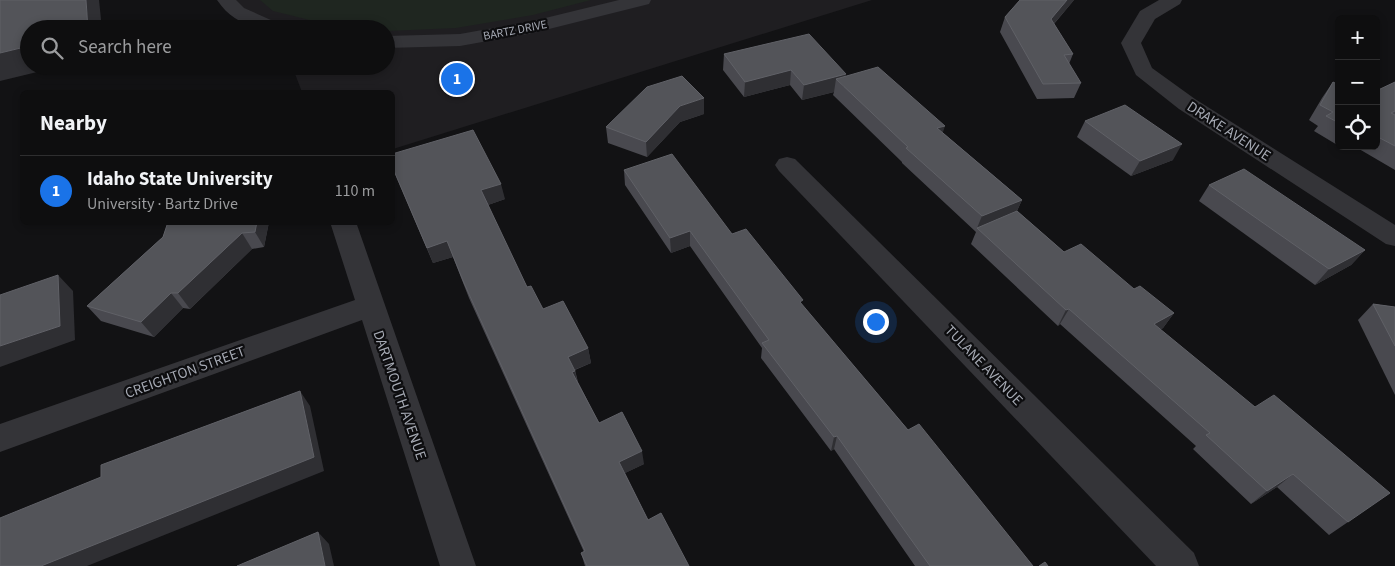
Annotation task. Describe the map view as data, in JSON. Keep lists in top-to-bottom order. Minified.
{"streets":{"street":["BARTZ DRIVE","DRAKE AVENUE","TULANE AVENUE","CREIGHTON STREET","DARTMOUTH AVENUE"]},"crossings":[["CREIGHTON STREET","DARTMOUTH AVENUE"]],"page":{"map_buttons":["+","−"],"search":"Search here","pins":"1","heading":"Nearby","list":[{"mark":"1","name":"Idaho State University","note":"University · Bartz Drive","value":"110 m"}]}}
